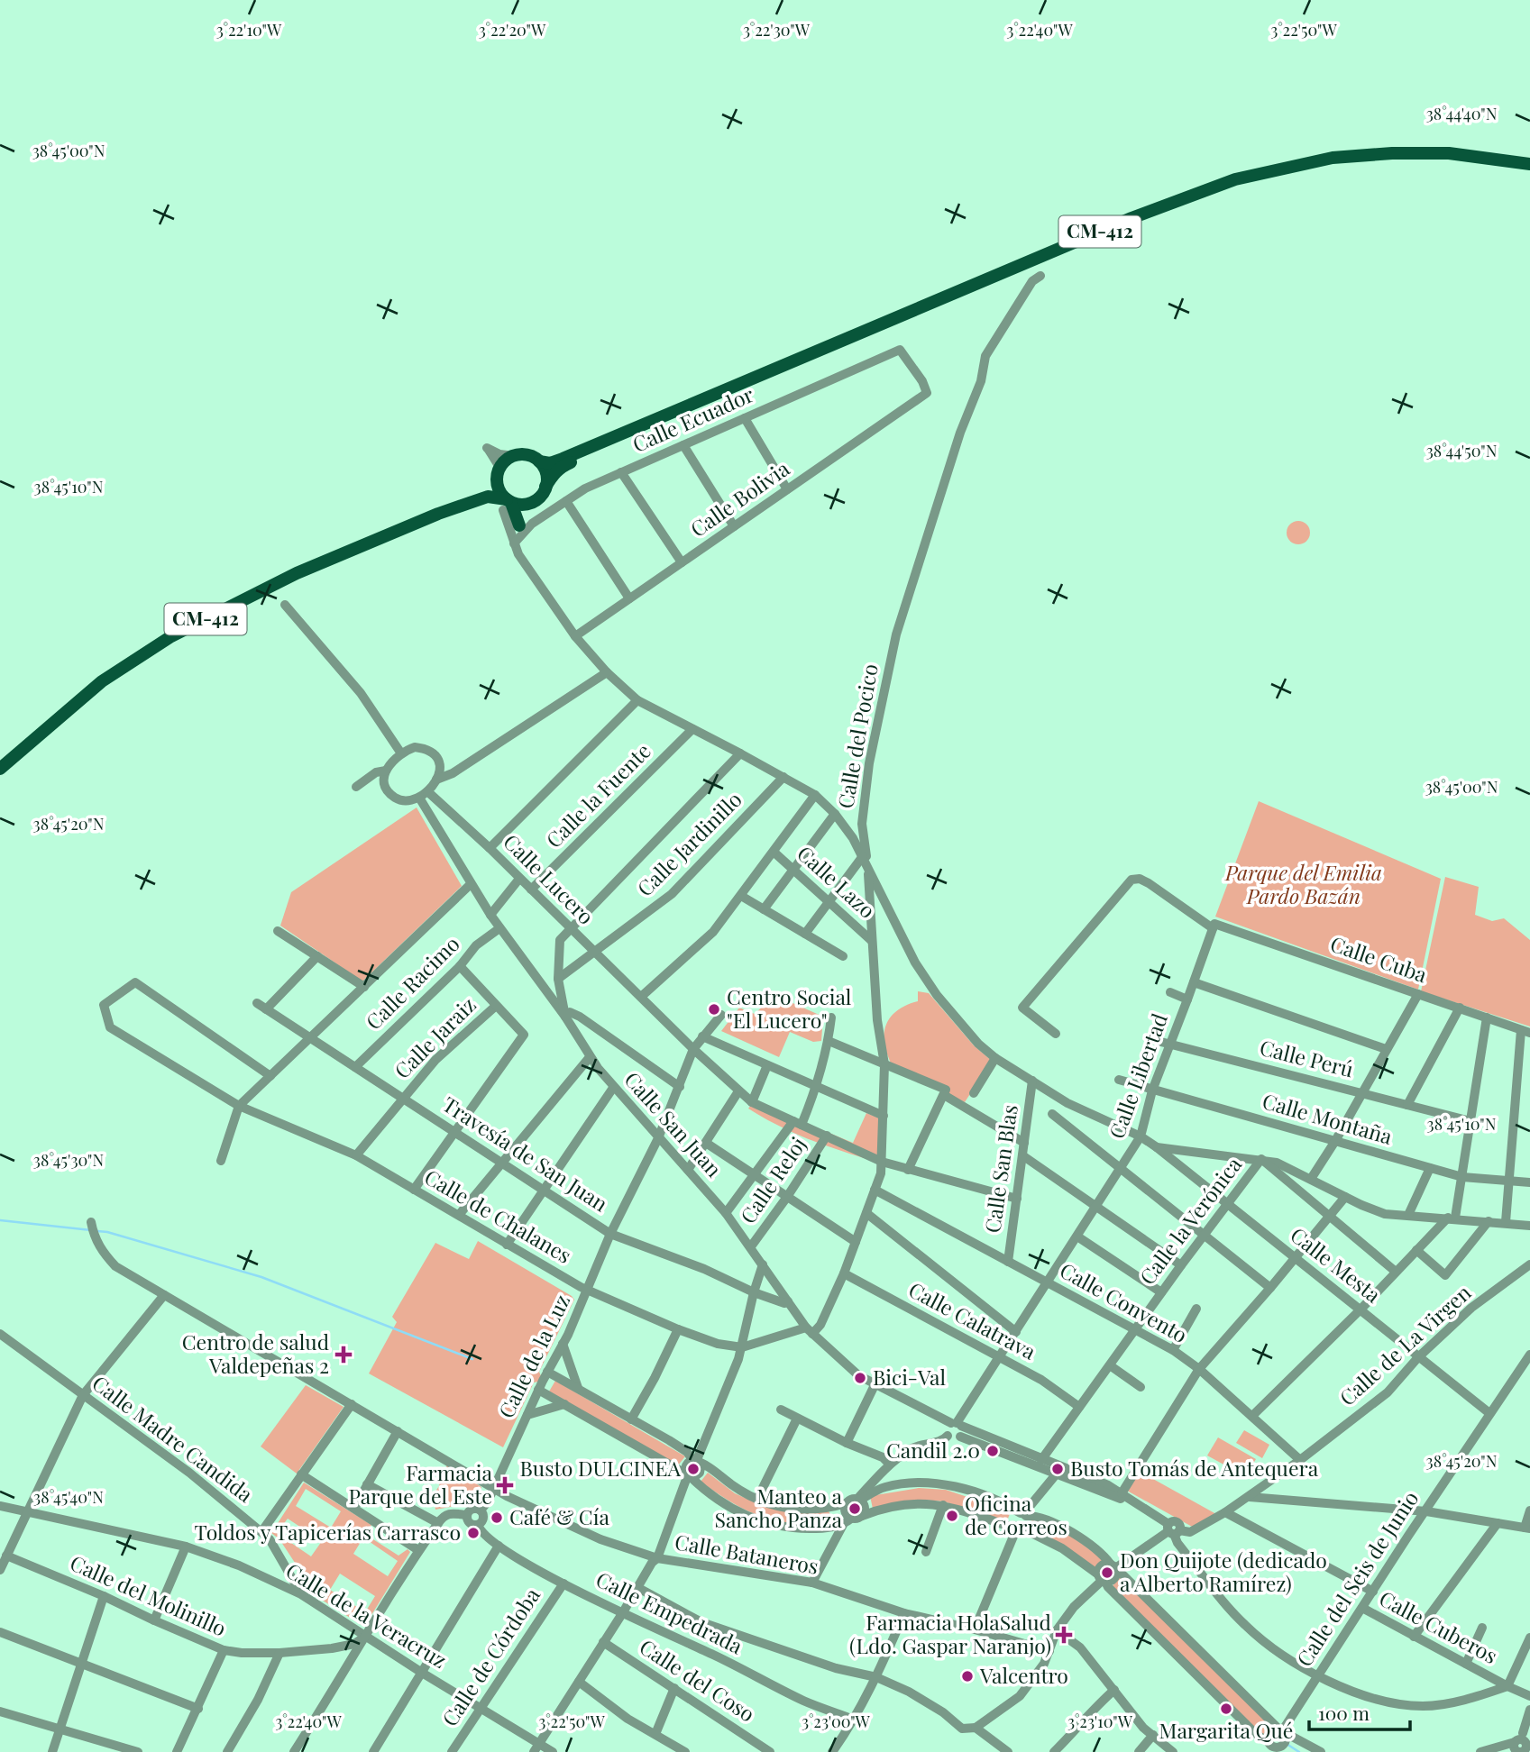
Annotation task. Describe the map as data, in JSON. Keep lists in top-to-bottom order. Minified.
{"streets":{"main road":["CM-412"],"street":["Calle Ecuador","Calle Bolivia","Calle del Pocico","Calle la Fuente","Calle Jardinillo","Calle Lucero","Calle Lazo","Calle Cuba","Calle Racimo","Calle Jaraiz","Calle Perú","Calle Libertad","Calle Montaña","Calle San Juan","Travesía de San Juan","Calle San Blas","Calle Reloj","Calle de Chalanes","Calle la Verónica","Calle Mesta","Calle Convento","Calle Calatrava","Calle de La Virgen","Calle de la Luz","Calle Madre Candida","Calle Bataneros","Calle del Seis de Junio","Calle del Molinillo","Calle Empedrada","Calle de la Veracruz","Calle Cuberos","Calle de Córdoba","Calle del Coso"]},"crossings":[["Calle Ecuador","Calle Bolivia"],["Calle del Pocico","Calle Lucero"],["Calle del Pocico","Calle Lazo"],["Calle del Pocico","Calle San Juan"],["Calle del Pocico","Calle Mesta"],["Calle del Pocico","Calle Convento"],["Calle del Pocico","Calle Calatrava"],["Calle la Fuente","Calle Lucero"],["Calle Jardinillo","Calle Lucero"],["Calle Lucero","Calle San Juan"],["Calle Lucero","Calle San Blas"],["Calle Lucero","Calle Reloj"],["Calle Lucero","Calle de la Luz"],["Calle Cuba","Calle Libertad"],["Calle Racimo","Calle San Juan"],["Calle Racimo","Travesía de San Juan"],["Calle Jaraiz","Travesía de San Juan"],["Calle Jaraiz","Calle de Chalanes"],["Calle Perú","Calle Libertad"],["Calle Libertad","Calle Montaña"],["Calle Libertad","Calle San Juan"],["Calle Libertad","Calle Mesta"],["Calle Libertad","Calle Convento"],["Calle Libertad","Calle Calatrava"],["Calle San Juan","Travesía de San Juan"],["Calle San Juan","Calle Reloj"],["Calle San Juan","Calle de la Luz"],["Travesía de San Juan","Calle de la Luz"],["Calle San Blas","Calle Mesta"],["Calle San Blas","Calle Convento"],["Calle de Chalanes","Calle de la Luz"],["Calle la Verónica","Calle Mesta"],["Calle la Verónica","Calle Convento"],["Calle la Verónica","Calle Calatrava"],["Calle Mesta","Calle de La Virgen"],["Calle Mesta","Calle del Seis de Junio"],["Calle Convento","Calle de La Virgen"],["Calle de la Luz","Calle Bataneros"],["Calle de la Luz","Calle Empedrada"],["Calle Madre Candida","Calle de la Veracruz"],["Calle del Seis de Junio","Calle Cuberos"],["Calle Empedrada","Calle de Córdoba"],["Calle de la Veracruz","Calle de Córdoba"]],"parks":["Parque del Emilia Pardo Bazán"],"places":{"other":["Centro Social \"El Lucero\"","Bici-Val","Candil 2.0","Busto DULCINEA","Busto Tomás de Antequera","Manteo a Sancho Panza","Oficina de Correos","Café & Cía","Toldos y Tapicerías Carrasco","Don Quijote (dedicado a Alberto Ramírez)","Valcentro","Margarita Qué"],"health":["Centro de salud Valdepeñas 2","Farmacia Parque del Este","Farmacia HolaSalud (Ldo. Gaspar Naranjo)"]},"scale_bar":"100 m","coordinates":["3°22'20\"W","3°22'10\"W","3°22'30\"W","3°22'40\"W","3°22'50\"W","38°44'40\"N","38°45'00\"N","38°44'50\"N","38°45'10\"N","38°45'20\"N","38°45'30\"N","38°45'40\"N","3°23'00\"W","3°23'10\"W"]}
